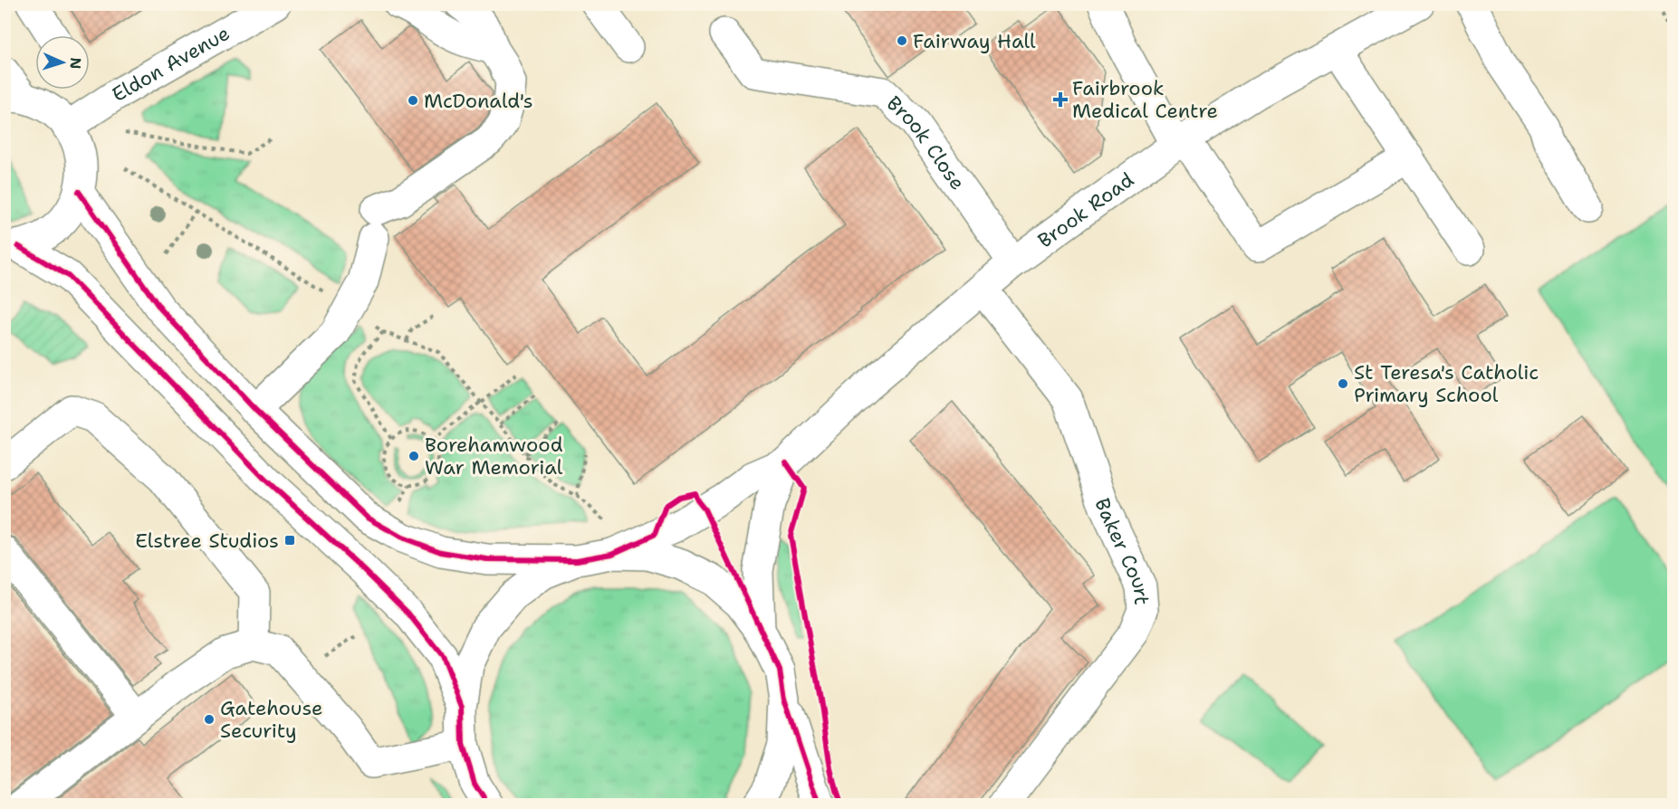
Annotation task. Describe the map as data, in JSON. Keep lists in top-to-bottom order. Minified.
{"streets":{"main road":["Eldon Avenue","Brook Close","Brook Road","Baker Court"]},"crossings":[["Brook Close","Brook Road"],["Brook Road","Baker Court"]],"places":{"other":["Fairway Hall","McDonald's","St Teresa's Catholic Primary School","Borehamwood War Memorial","Gatehouse Security"],"health":["Fairbrook Medical Centre"],"transit":["Elstree Studios"]},"north":"right"}
